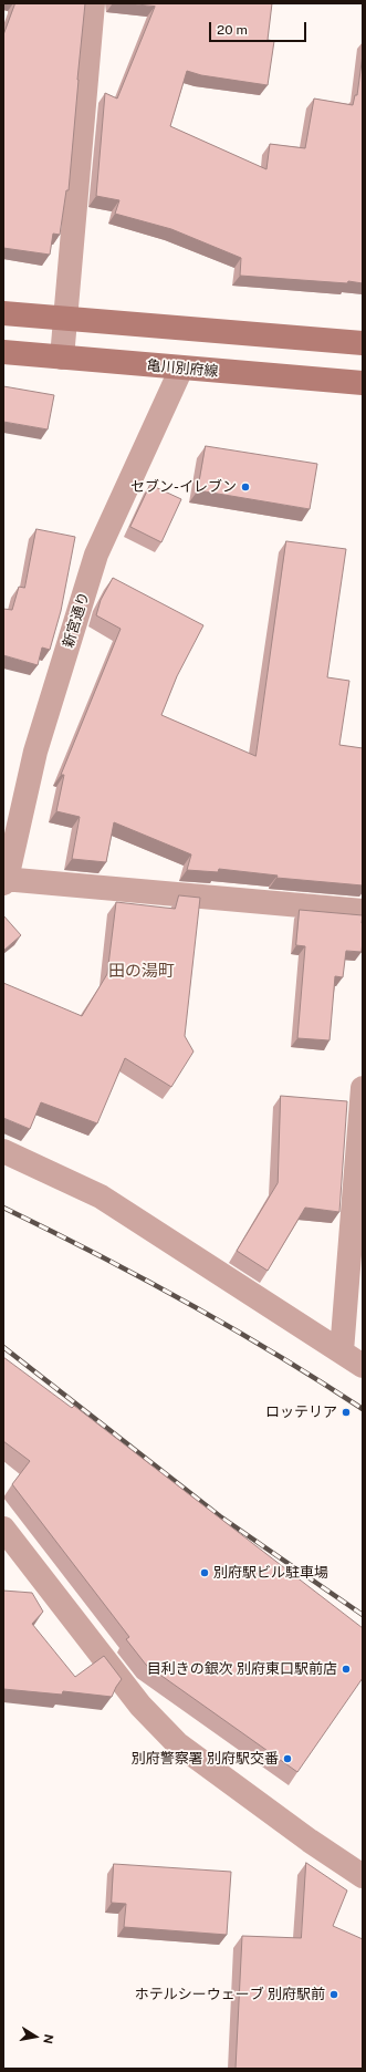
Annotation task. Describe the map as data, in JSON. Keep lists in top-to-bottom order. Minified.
{"streets":{"main road":["亀川別府線"],"street":["新宮通り"]},"crossings":[["亀川別府線","新宮通り"]],"districts":["田の湯町"],"places":["セブン-イレブン","ロッテリア","別府駅ビル駐車場","目利きの銀次 別府東口駅前店","別府警察署 別府駅交番","ホテルシーウェーブ 別府駅前"],"scale_bar":"20 m","north":"right"}
